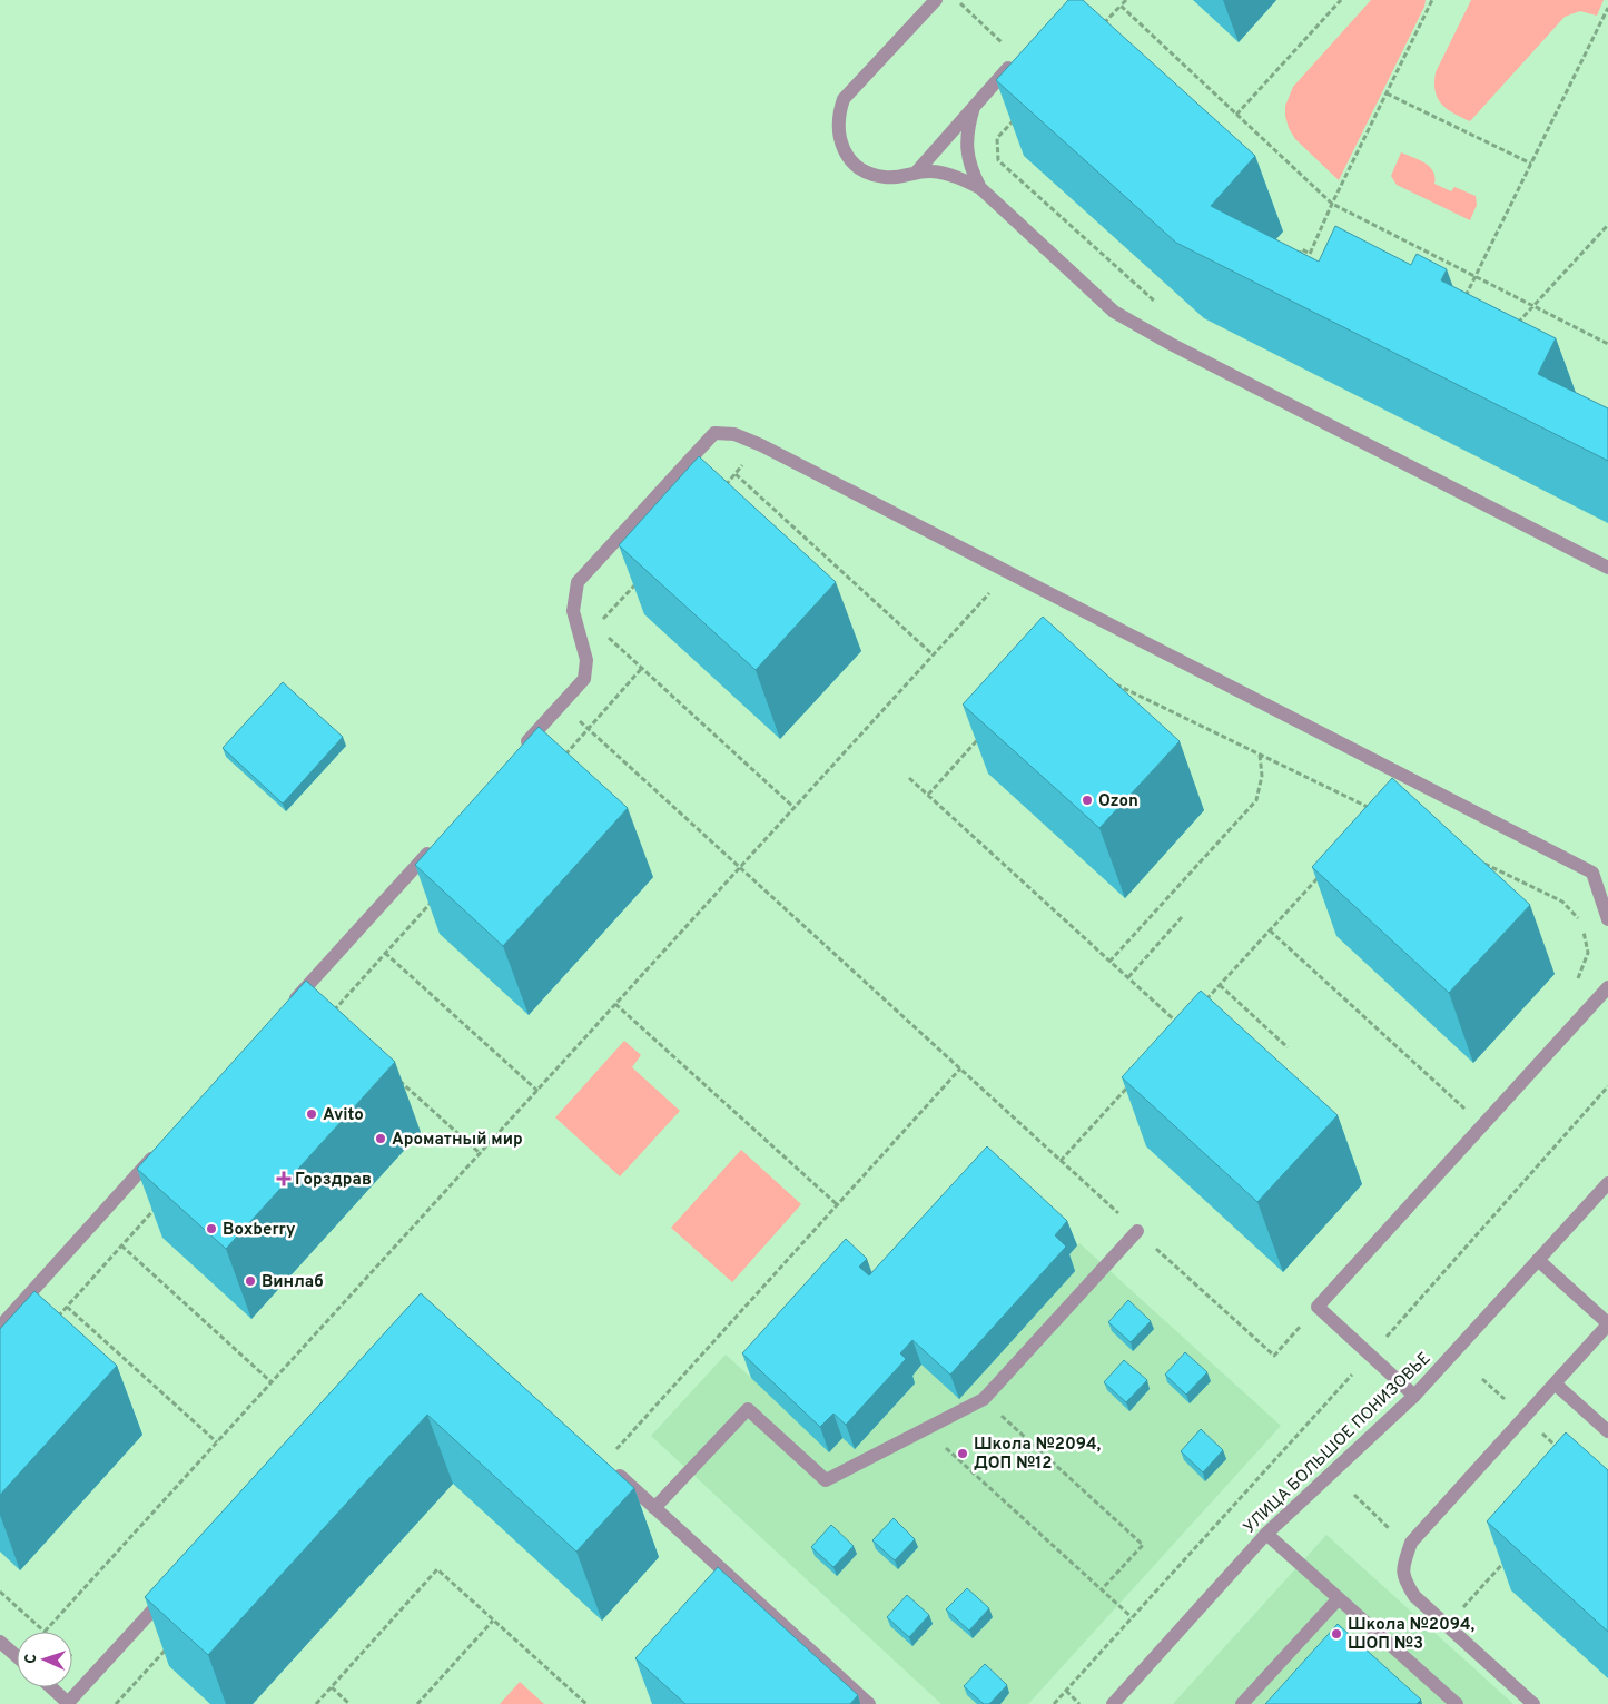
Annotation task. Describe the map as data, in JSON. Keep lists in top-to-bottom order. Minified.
{"streets":{"street":["УЛИЦА БОЛЬШОЕ ПОНИЗОВЬЕ"]},"places":{"other":["Ozon","Avito","Ароматный мир","Boxberry","Винлаб","Школа №2094, ДОП №12","Школа №2094, ШОП №3"],"health":["Горздрав"]},"north":"left"}
